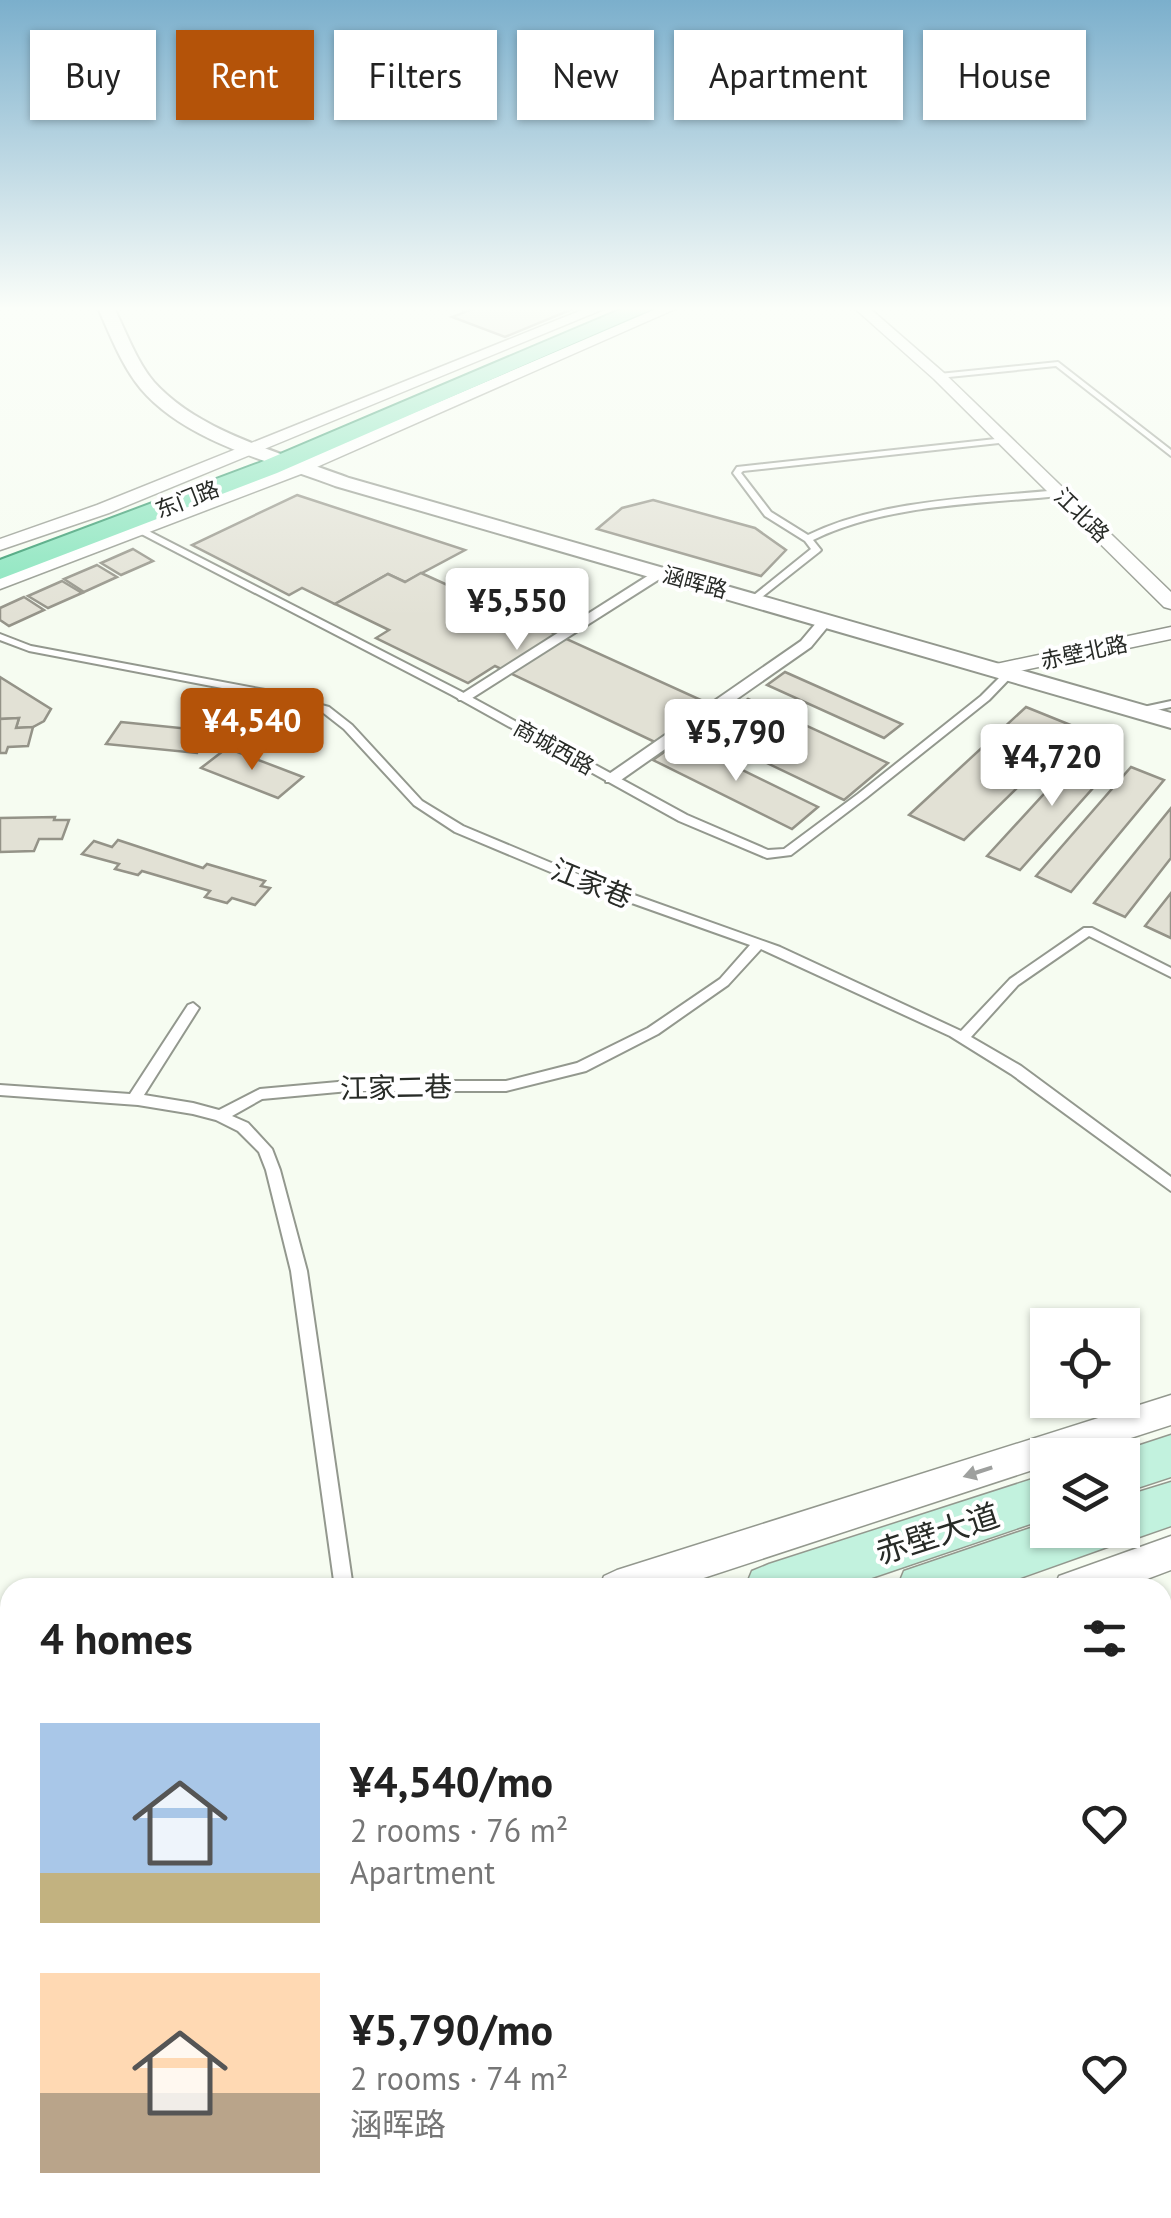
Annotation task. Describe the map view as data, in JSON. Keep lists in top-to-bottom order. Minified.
{"streets":{"main road":["东门路","赤壁大道"],"street":["江北路","涵晖路","赤壁北路"],"lane":["商城西路","江家巷","江家二巷"]},"crossings":[["东门路","涵晖路"],["东门路","商城西路"],["涵晖路","赤壁北路"],["涵晖路","商城西路"],["赤壁北路","商城西路"],["江家巷","江家二巷"]],"page":{"chip":["Buy","Rent","Filters","New","Apartment","House"],"price":["¥5,550","¥4,540","¥5,790","¥4,720"],"heading":"4 homes","list":[{"name":"¥4,540/mo","note":"2 rooms · 76 m² · Apartment"},{"name":"¥5,790/mo","note":"2 rooms · 74 m² · 涵晖路"}]}}
